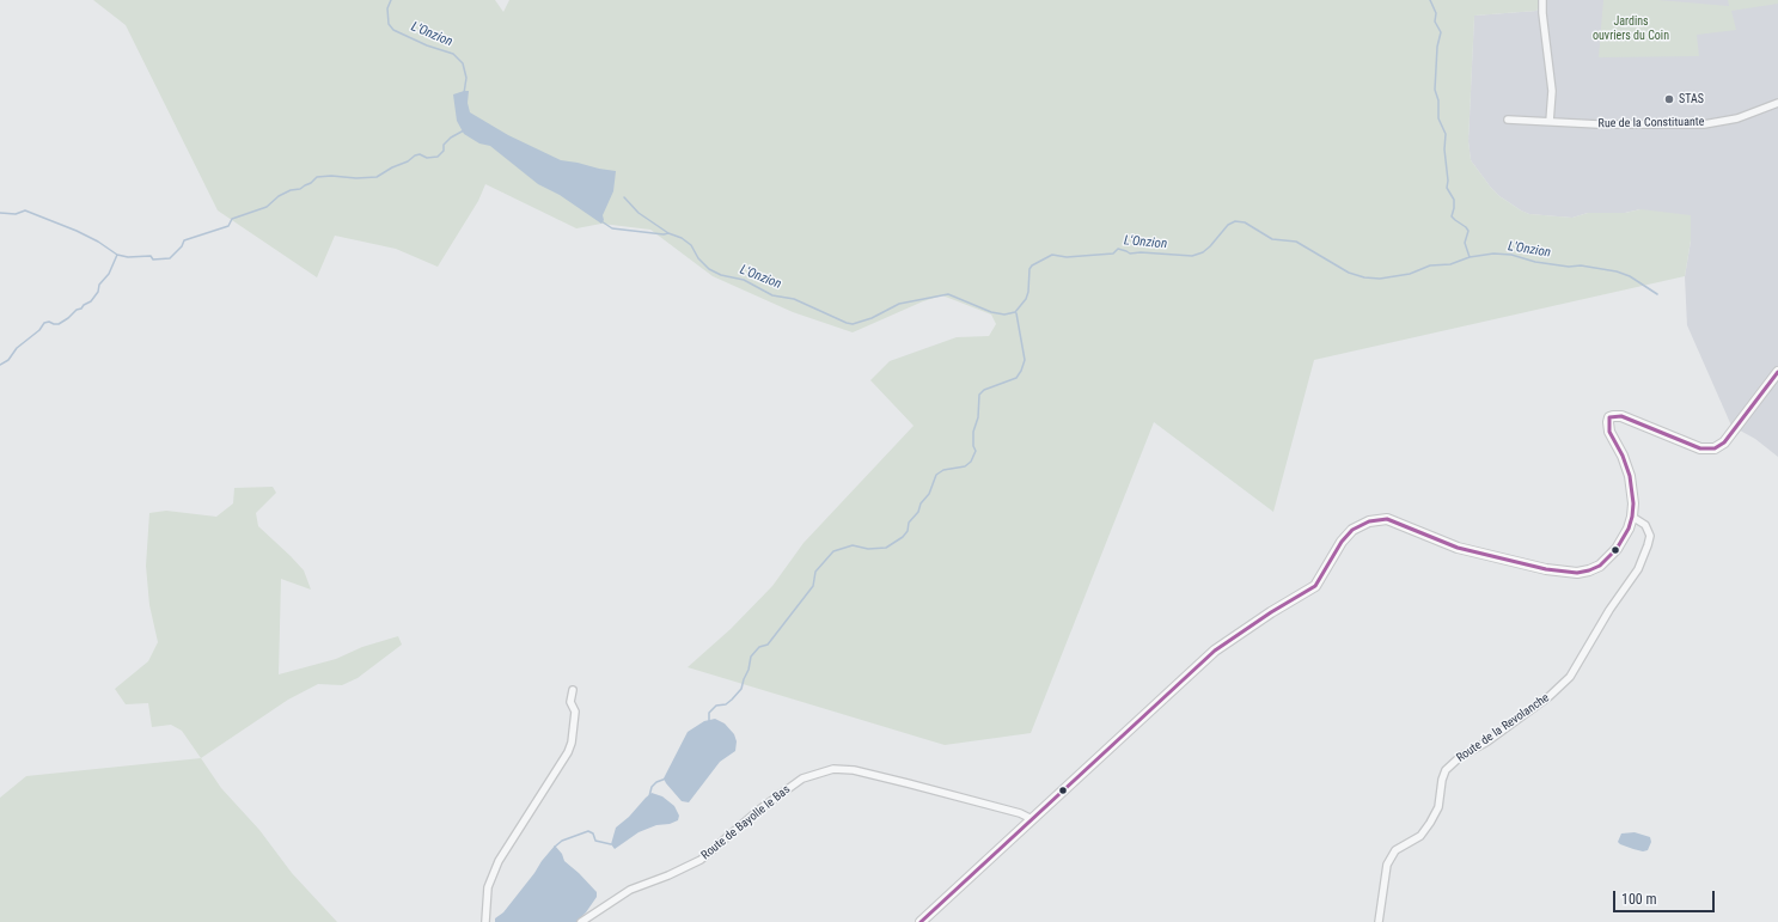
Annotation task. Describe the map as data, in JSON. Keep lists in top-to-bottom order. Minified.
{"streets":{"street":["Rue de la Constituante","Route de la Revolanche","Route de Bayolle le Bas"]},"water":["L'Onzion"],"parks":["Jardins ouvriers du Coin"],"places":["STAS"],"scale_bar":"100 m"}
